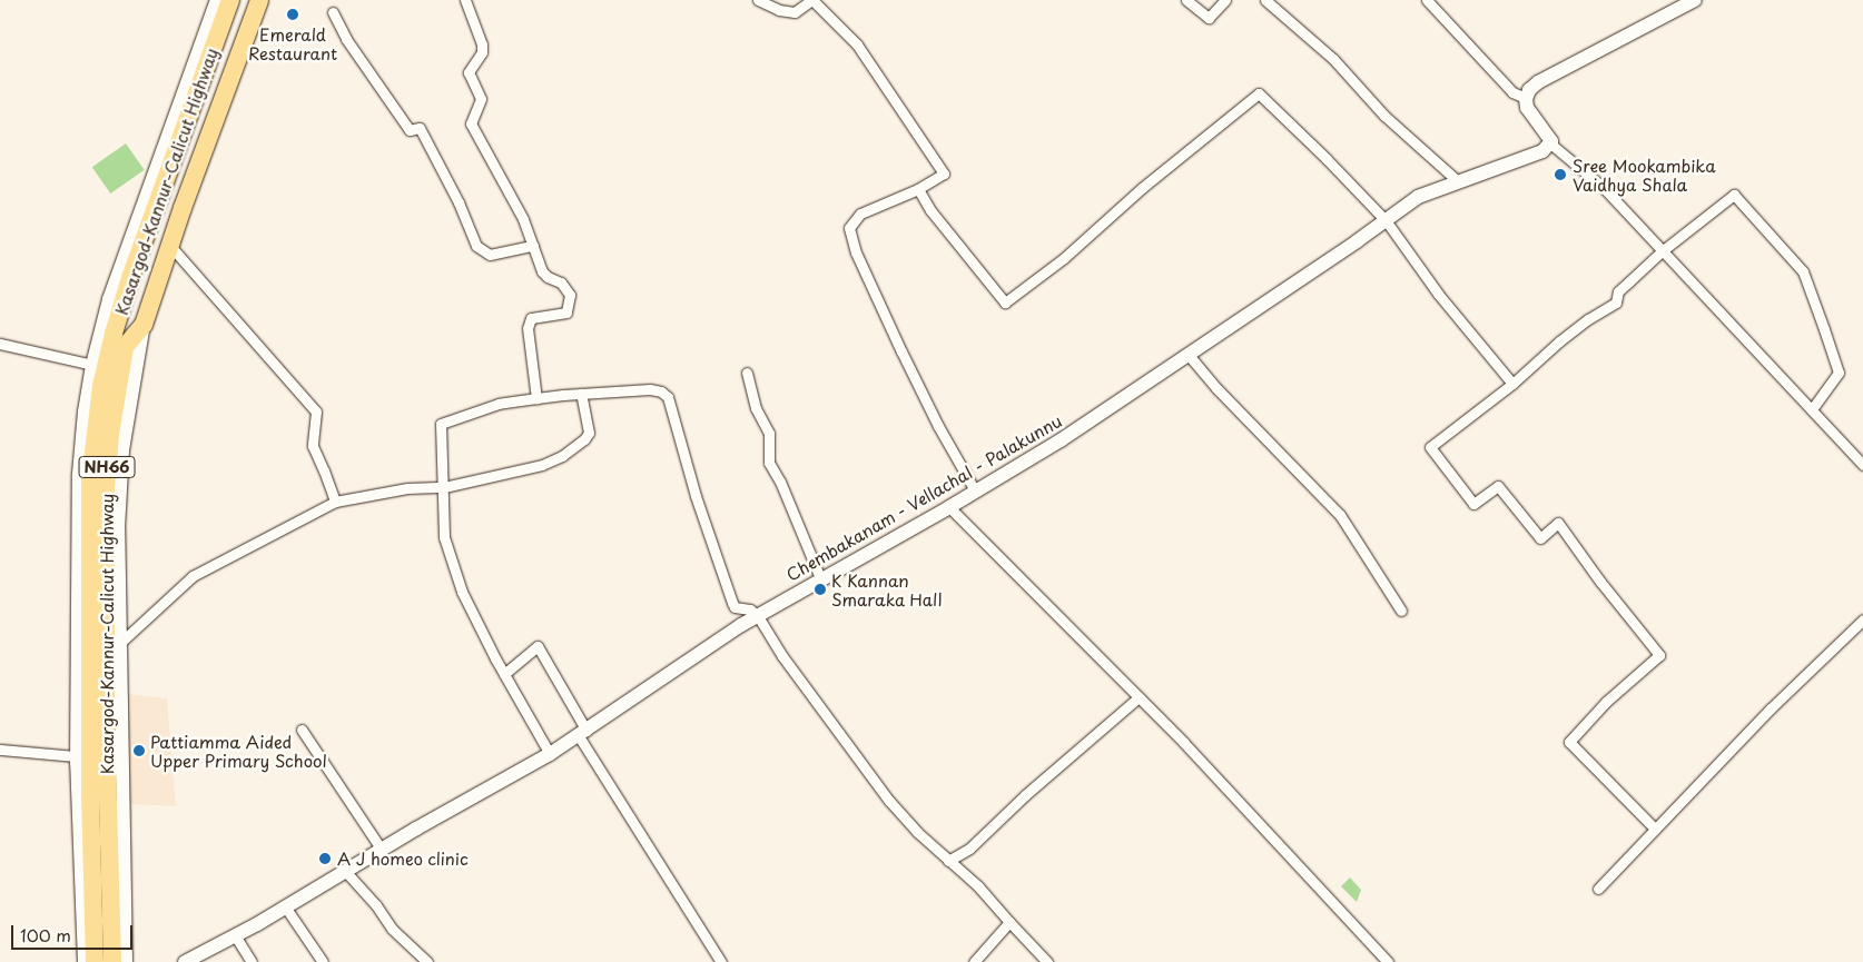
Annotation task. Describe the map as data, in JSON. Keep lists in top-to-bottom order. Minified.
{"streets":{"highway":["Kasargod-Kannur-Calicut Highway","NH66"],"main road":["Chembakanam - Vellachal - Palakunnu"]},"places":["Emerald Restaurant","Sree Mookambika Vaidhya Shala","K Kannan Smaraka Hall","Pattiamma Aided Upper Primary School","A J homeo clinic"],"scale_bar":"100 m"}
